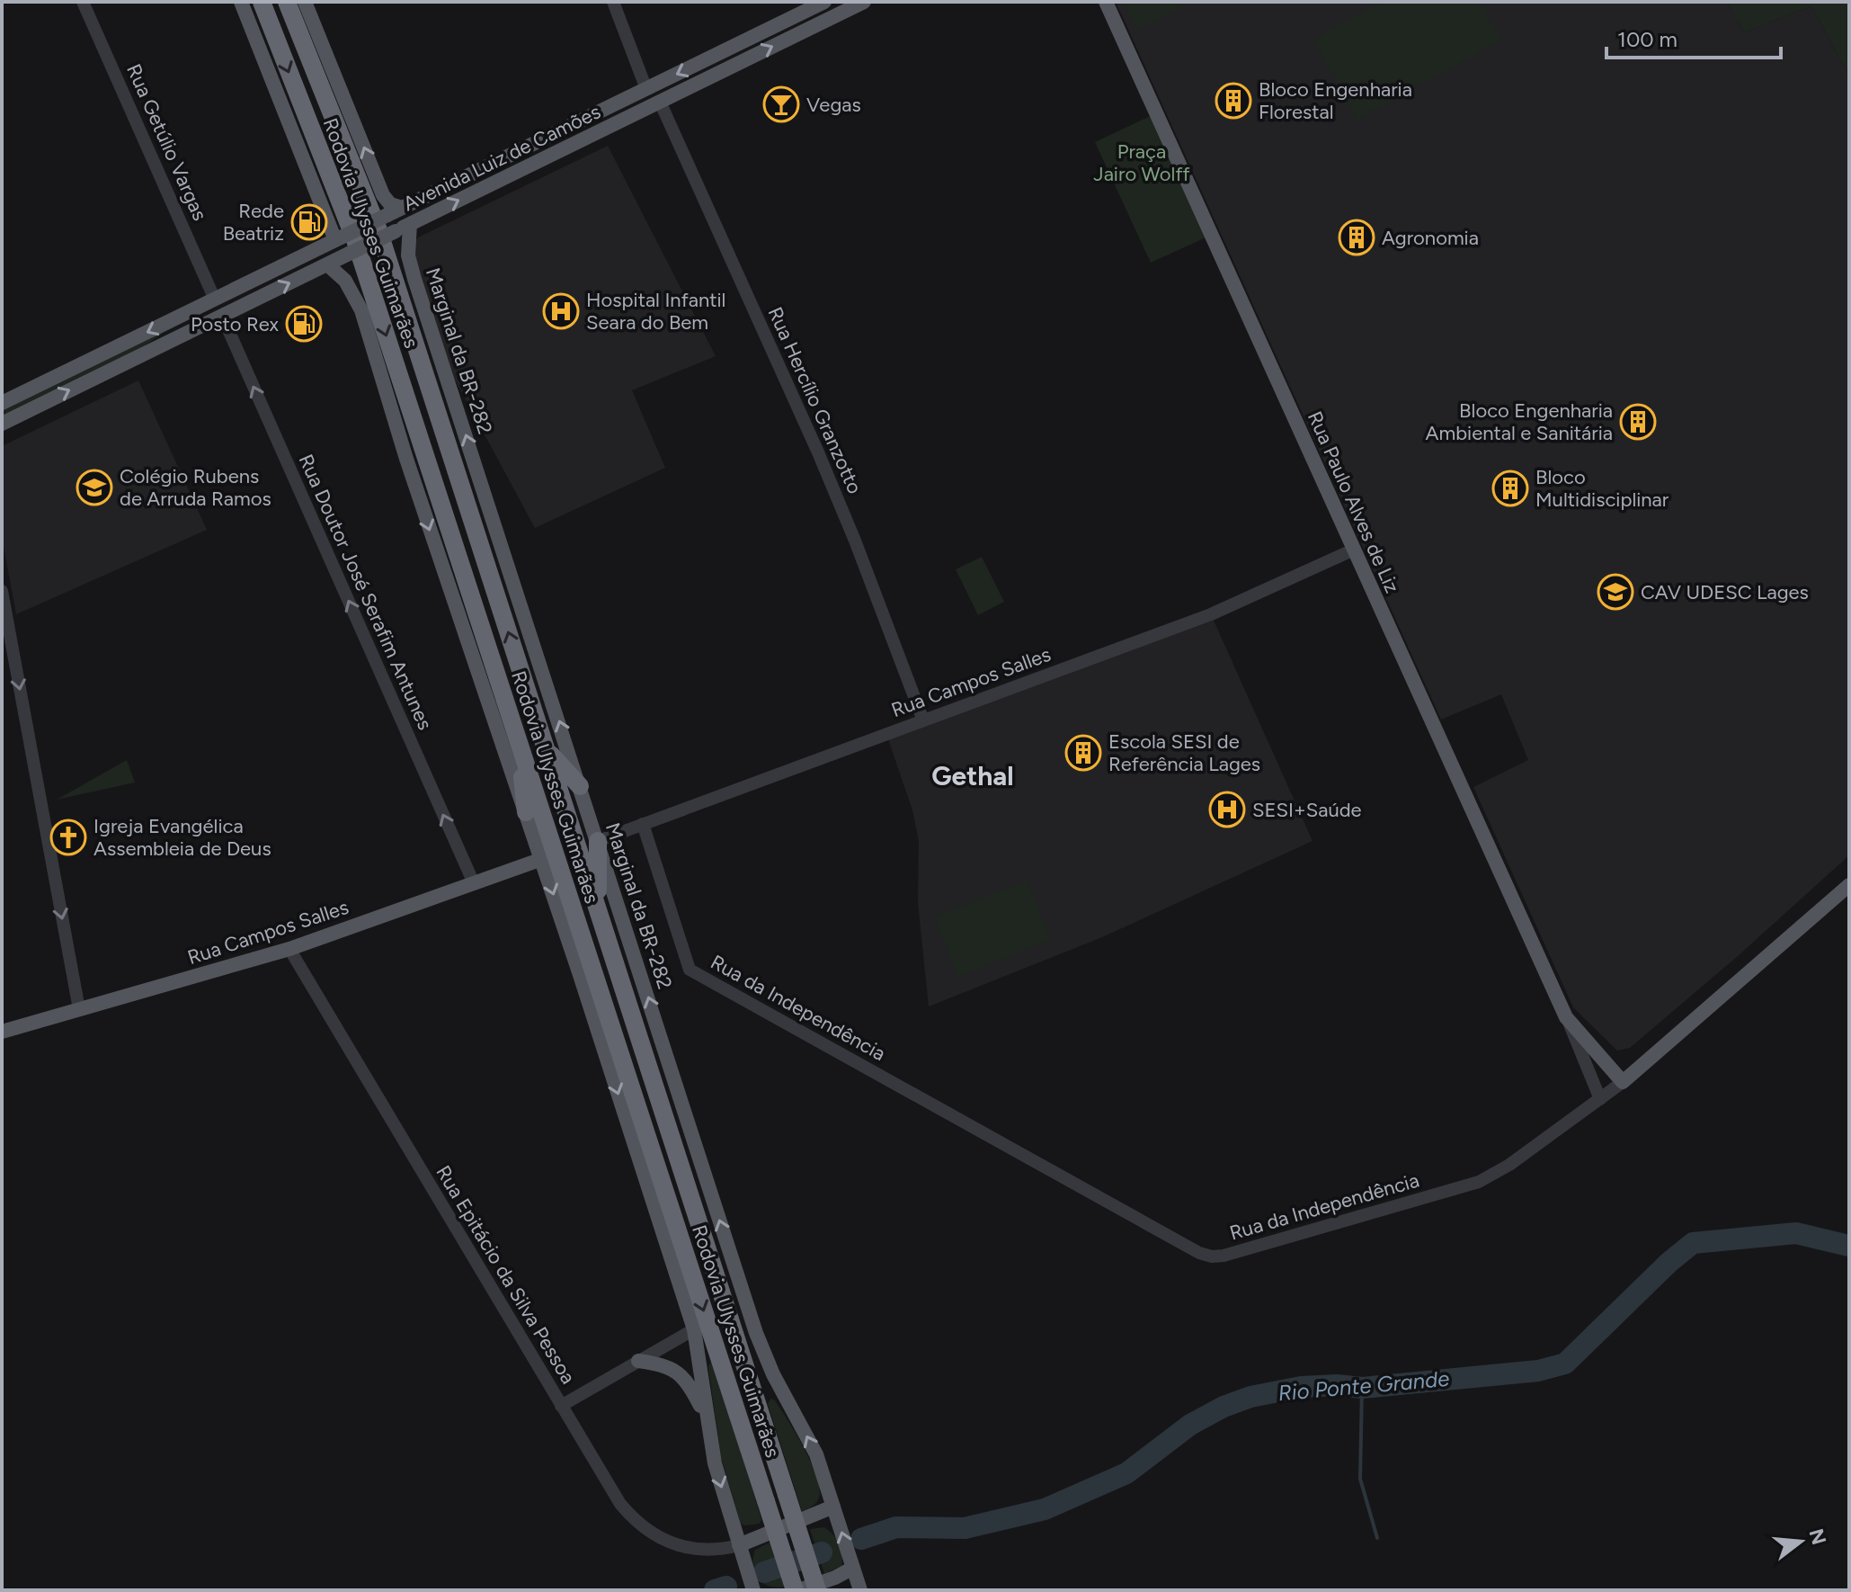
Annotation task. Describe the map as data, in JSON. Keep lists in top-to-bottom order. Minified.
{"streets":{"highway":["Rodovia Ulysses Guimarães"],"main road":["Avenida Luiz de Camões","Marginal da BR-282","Rua Paulo Alves de Liz","Rua Campos Salles","Rua da Independência"],"street":["Rua Getúlio Vargas","Rua Hercílio Granzotto","Rua Doutor José Serafim Antunes","Rua Epitácio da Silva Pessoa"]},"crossings":[["Rua Getúlio Vargas","Avenida Luiz de Camões"],["Avenida Luiz de Camões","Marginal da BR-282"],["Avenida Luiz de Camões","Rua Hercílio Granzotto"],["Avenida Luiz de Camões","Rua Doutor José Serafim Antunes"],["Marginal da BR-282","Rua Campos Salles"],["Rua Hercílio Granzotto","Rua Campos Salles"],["Rua Paulo Alves de Liz","Rua Campos Salles"],["Rua Paulo Alves de Liz","Rua da Independência"],["Rua Doutor José Serafim Antunes","Rua Campos Salles"],["Rua Campos Salles","Rua da Independência"],["Rua Campos Salles","Rua Epitácio da Silva Pessoa"]],"one_way":["Rua Doutor José Serafim Antunes"],"districts":["Gethal"],"water":["Rio Ponte Grande"],"parks":["Praça Jairo Wolff"],"places":{"building":["Bloco Engenharia Florestal","Agronomia","Bloco Engenharia Ambiental e Sanitária","Bloco Multidisciplinar","Escola SESI de Referência Lages"],"bar":["Vegas"],"fuel station":["Rede Beatriz","Posto Rex"],"hospital":["Hospital Infantil Seara do Bem","SESI+Saúde"],"school or university":["Colégio Rubens de Arruda Ramos","CAV UDESC Lages"],"church":["Igreja Evangélica Assembleia de Deus"]},"scale_bar":"100 m","north":"right"}
